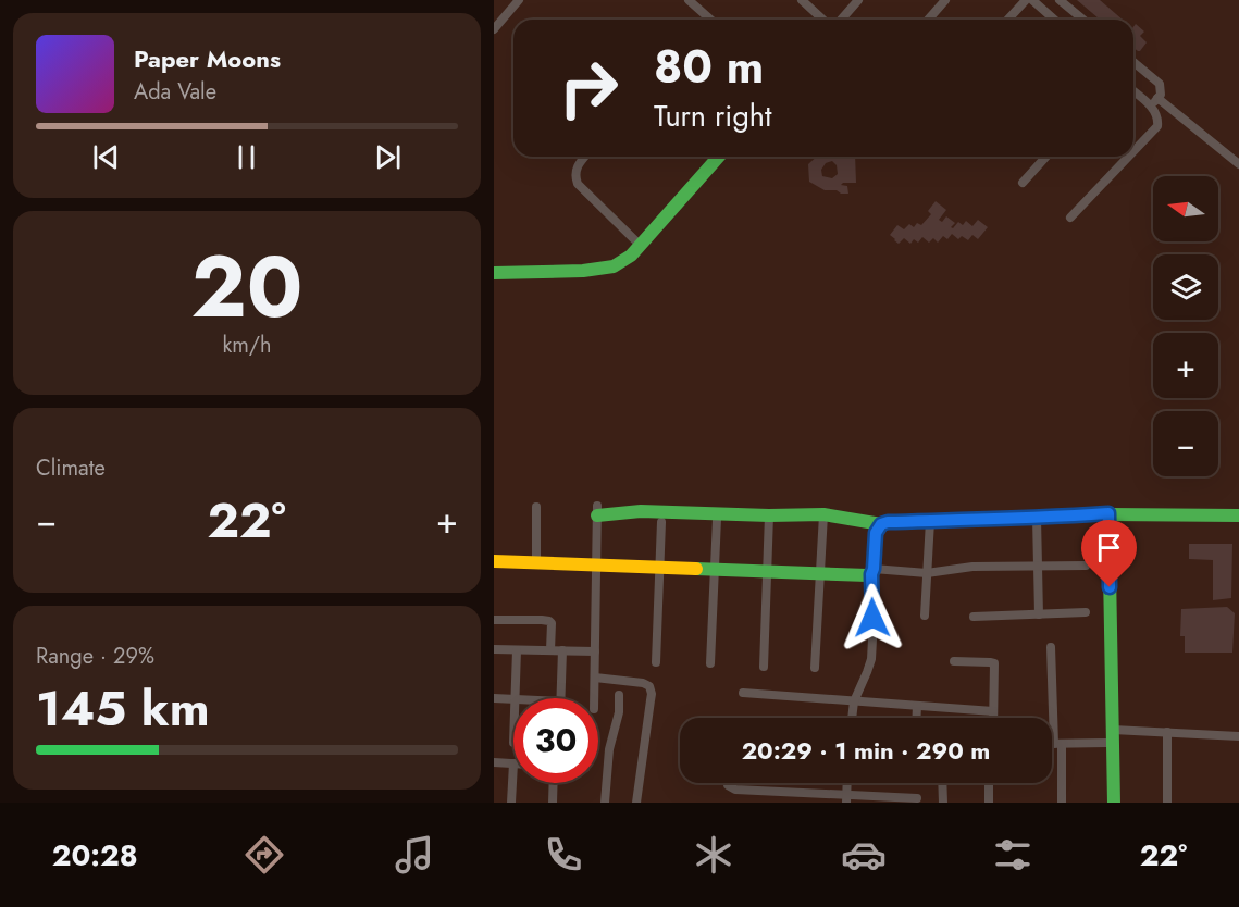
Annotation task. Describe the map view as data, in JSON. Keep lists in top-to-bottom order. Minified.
{"north":"left","page":{"turn":["80 m","Turn right"],"song":["Paper Moons","Ada Vale"],"map_buttons":["+","−"],"tile":[["20","km/h"],"Climate",["Range · 29%","145 km"]],"heat":["−","22°","+"],"limit":"30","trip":"20:29 · 1 min · 290 m","tabs":["20:28","22°"]}}
